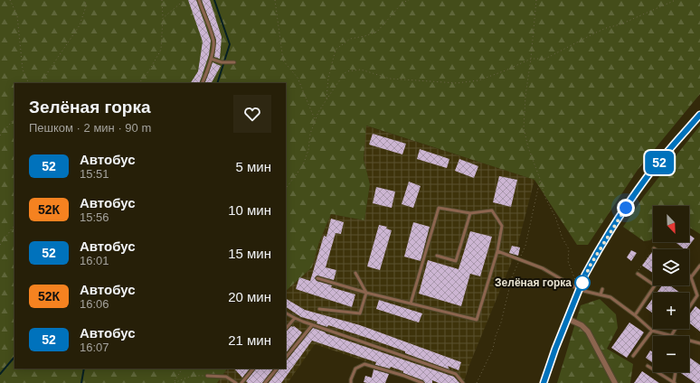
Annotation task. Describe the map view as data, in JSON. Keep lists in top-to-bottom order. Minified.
{"places":["Зелёная горка"],"lines":["bus line 52"],"north":"bottom right","page":{"on_map":"52","heading":["Зелёная горка","Пешком · 2 мин · 90 m"],"list":[{"mark":"52","name":"Автобус","note":"15:51","value":"5 мин"},{"mark":"52К","name":"Автобус","note":"15:56","value":"10 мин"},{"mark":"52","name":"Автобус","note":"16:01","value":"15 мин"},{"mark":"52К","name":"Автобус","note":"16:06","value":"20 мин"},{"mark":"52","name":"Автобус","note":"16:07","value":"21 мин"}],"map_buttons":["+","−"]}}
